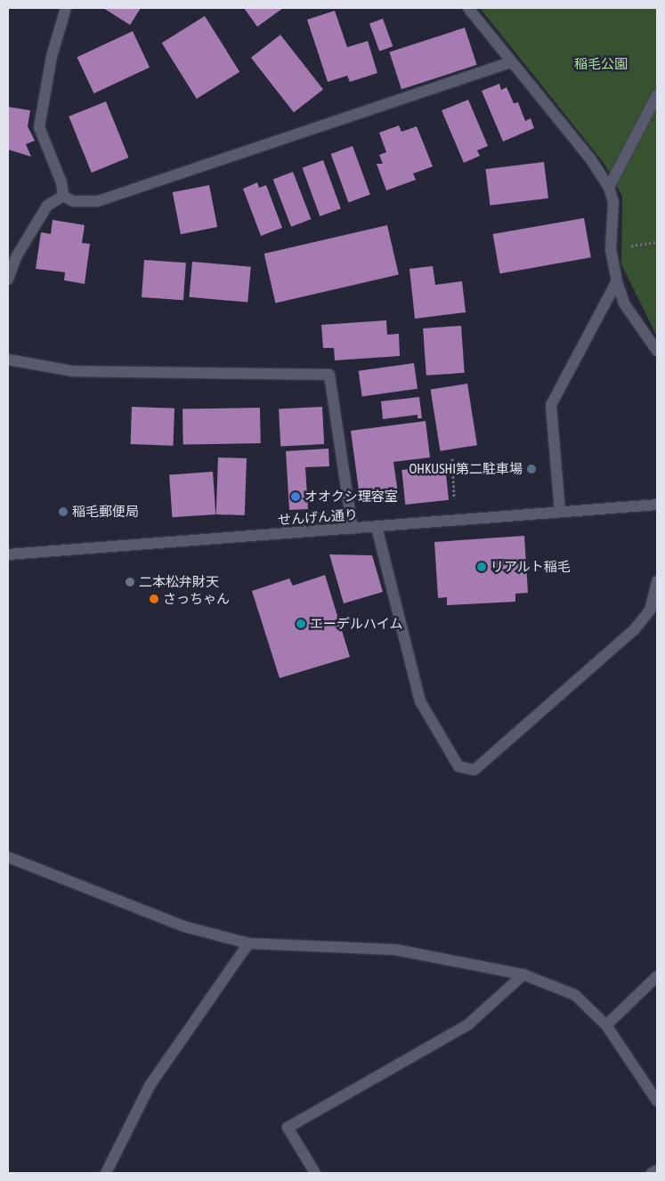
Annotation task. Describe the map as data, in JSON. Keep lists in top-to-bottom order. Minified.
{"streets":{"street":["せんげん通り"]},"parks":["稲毛公園"],"places":["OHKUSHI第二駐車場","オオクシ理容室","稲毛郵便局","リアルト稲毛","二本松弁財天","さっちゃん","エーデルハイム"]}
